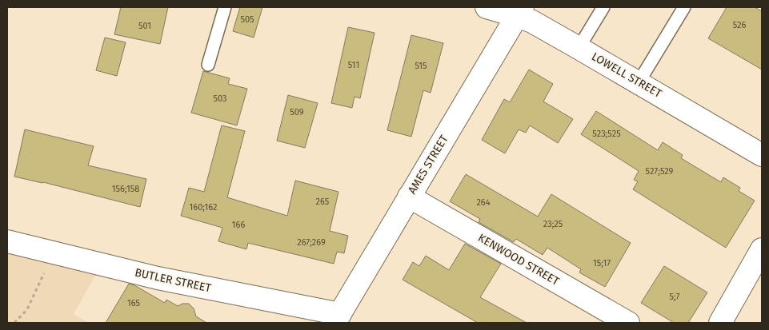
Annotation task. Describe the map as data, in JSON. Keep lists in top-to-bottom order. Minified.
{"streets":{"street":["LOWELL STREET","AMES STREET","KENWOOD STREET","BUTLER STREET"]},"crossings":[["LOWELL STREET","AMES STREET"],["AMES STREET","KENWOOD STREET"],["AMES STREET","BUTLER STREET"]],"house_numbers":["505","526","501","511","515","503","509","523;525","527;529","156;158","265","264","160;162","23;25","166","267;269","15;17","5;7","165"]}
